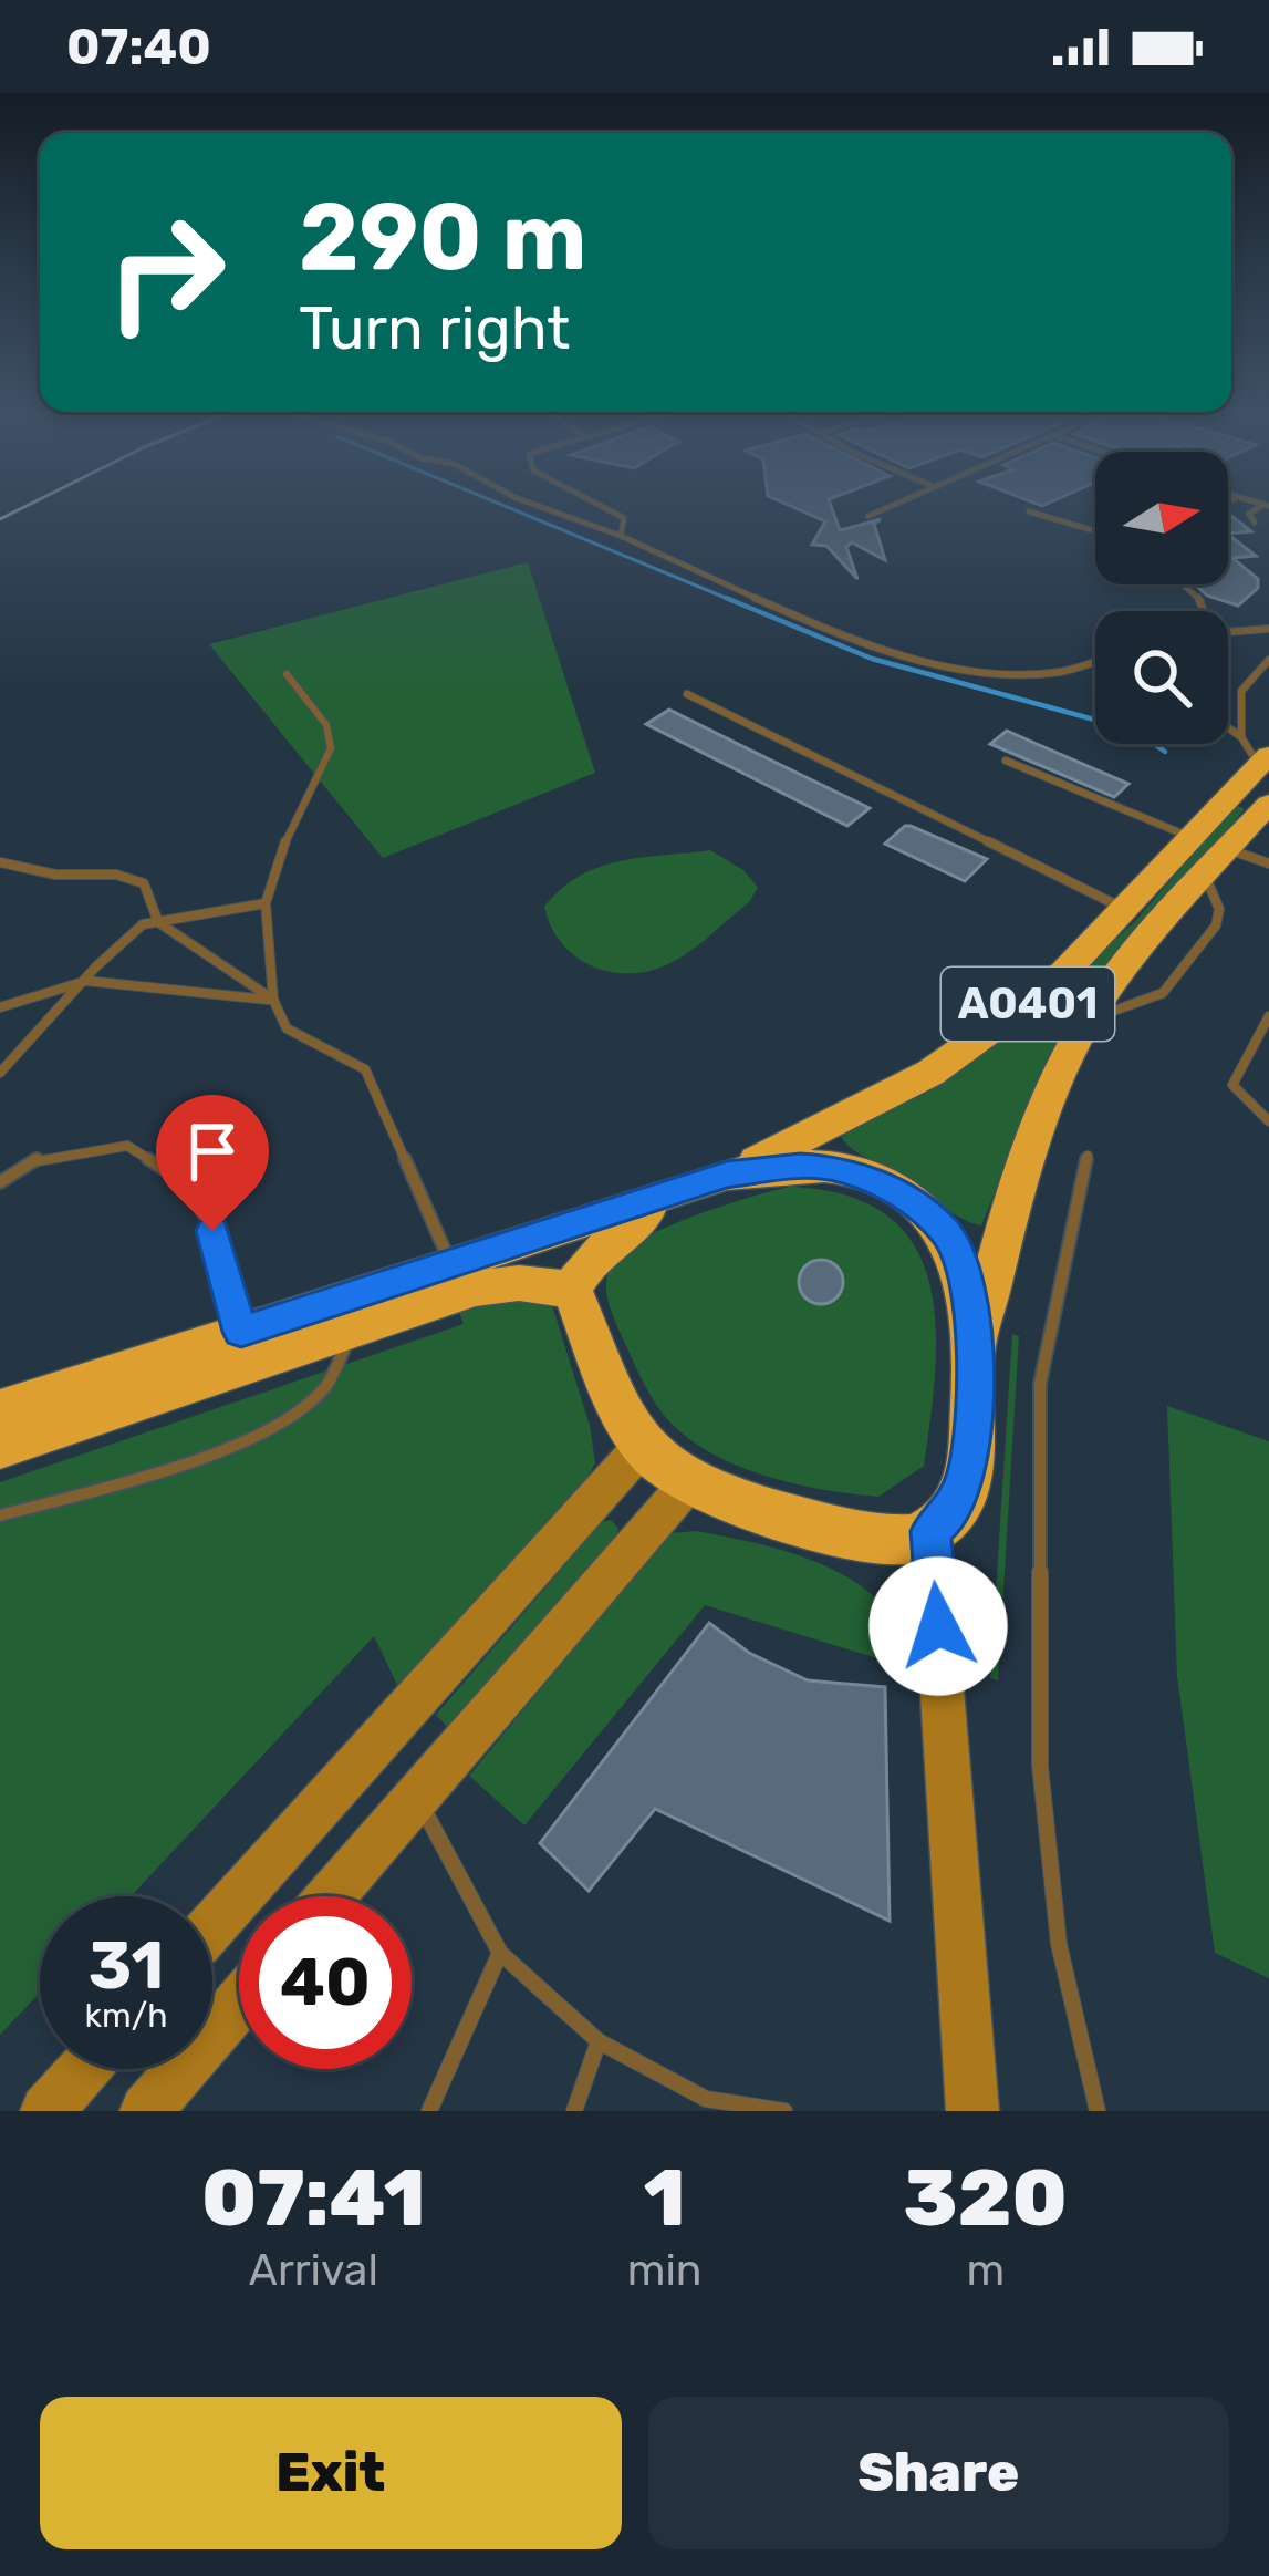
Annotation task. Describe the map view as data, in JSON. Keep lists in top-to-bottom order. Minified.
{"streets":{"highway":["A0401"]},"north":"right","page":{"status":"07:40","turn":["290 m","Turn right"],"speed":"31 km/h","limit":"40","eta":["07:41","Arrival","1","min","320","m"],"buttons":["Exit","Share"]}}
